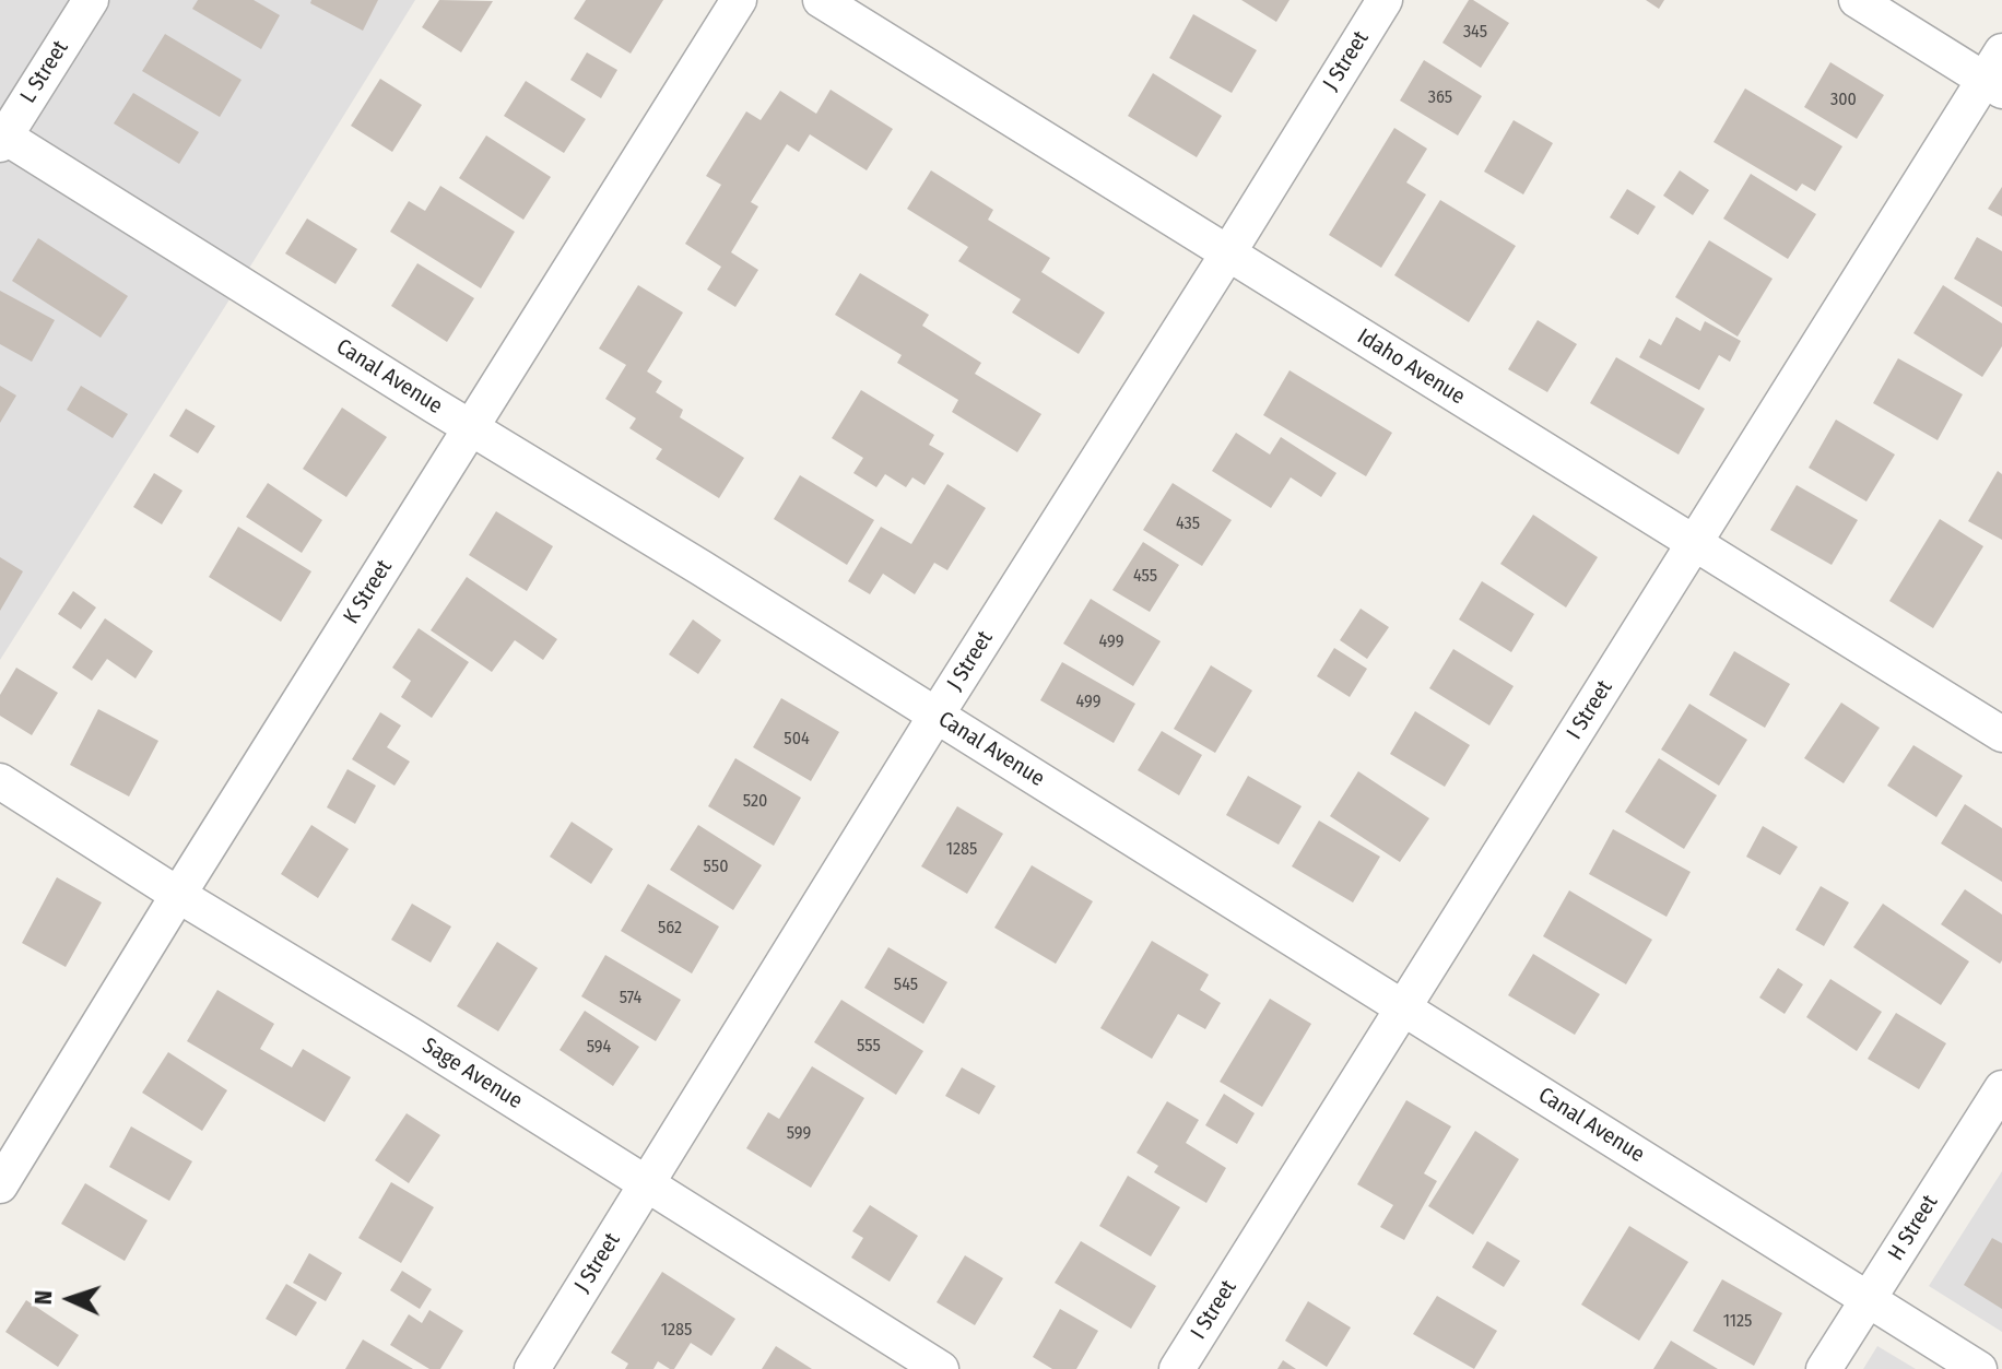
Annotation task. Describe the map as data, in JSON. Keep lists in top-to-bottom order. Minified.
{"streets":{"street":["J Street","L Street","Idaho Avenue","Canal Avenue","K Street","I Street","Sage Avenue","H Street"]},"crossings":[["J Street","Idaho Avenue"],["J Street","Canal Avenue"],["J Street","Sage Avenue"],["L Street","Canal Avenue"],["Idaho Avenue","I Street"],["Canal Avenue","K Street"],["Canal Avenue","I Street"],["Canal Avenue","H Street"],["K Street","Sage Avenue"]],"house_numbers":["345","365","300","435","455","499","499","504","520","1285","550","562","545","574","555","594","599","1125","1285"],"north":"left"}
